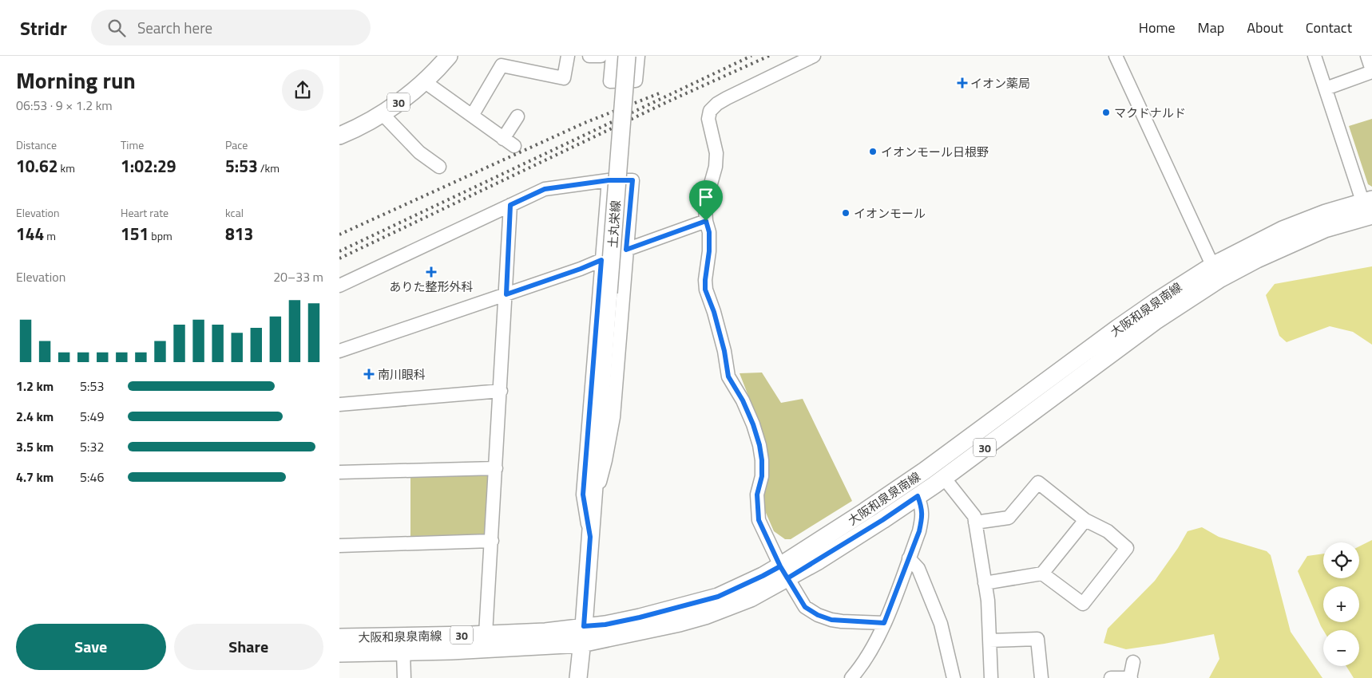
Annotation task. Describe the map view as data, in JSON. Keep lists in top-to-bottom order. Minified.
{"streets":{"main road":["30","土丸栄線","大阪和泉泉南線"]},"crossings":[["土丸栄線","大阪和泉泉南線"]],"places":{"health":["イオン薬局","ありた整形外科","南川眼科"],"other":["マクドナルド","イオンモール日根野","イオンモール"]},"page":{"header":"Stridr","search":"Search here","nav":["Home","Map","About","Contact"],"heading":["Morning run","06:53 · 9 × 1.2 km"],"stats":[["Distance","10.62 km"],["Time","1:02:29"],["Pace","5:53 /km"],["Elevation","144 m"],["Heart rate","151 bpm"],["kcal","813"]],"chart":["Elevation","20–33 m"],"list":[{"name":"1.2 km","note":"5:53"},{"name":"2.4 km","note":"5:49"},{"name":"3.5 km","note":"5:32"},{"name":"4.7 km","note":"5:46"}],"map_buttons":["+","−"],"buttons":["Save","Share"]}}
